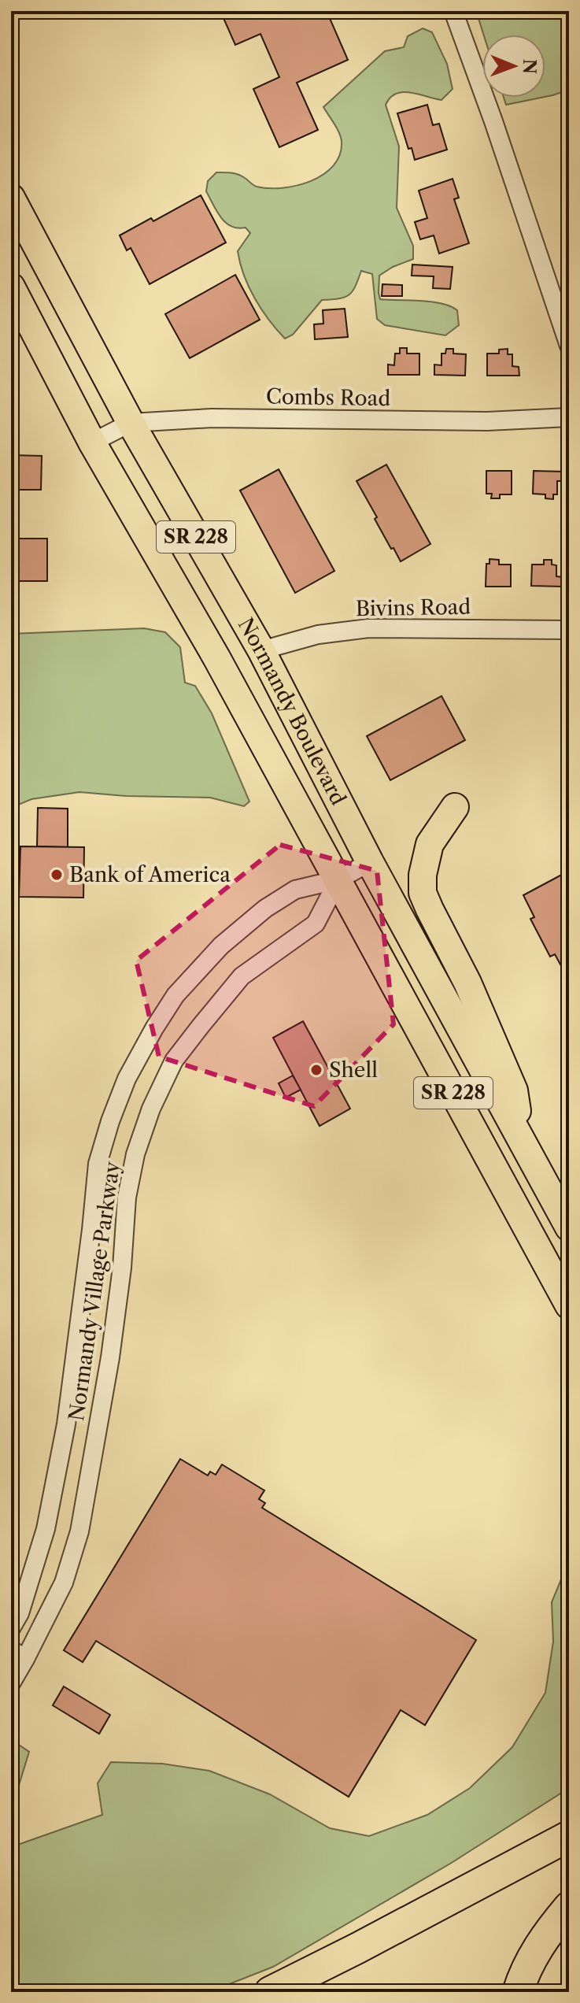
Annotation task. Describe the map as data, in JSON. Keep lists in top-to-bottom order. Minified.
{"streets":{"main road":["SR 228","Normandy Boulevard"],"street":["Combs Road","Bivins Road","Normandy Village Parkway"]},"crossings":[["Combs Road","Normandy Boulevard"],["Bivins Road","Normandy Boulevard"],["Normandy Boulevard","Normandy Village Parkway"]],"places":["Bank of America","Shell"],"north":"right"}
